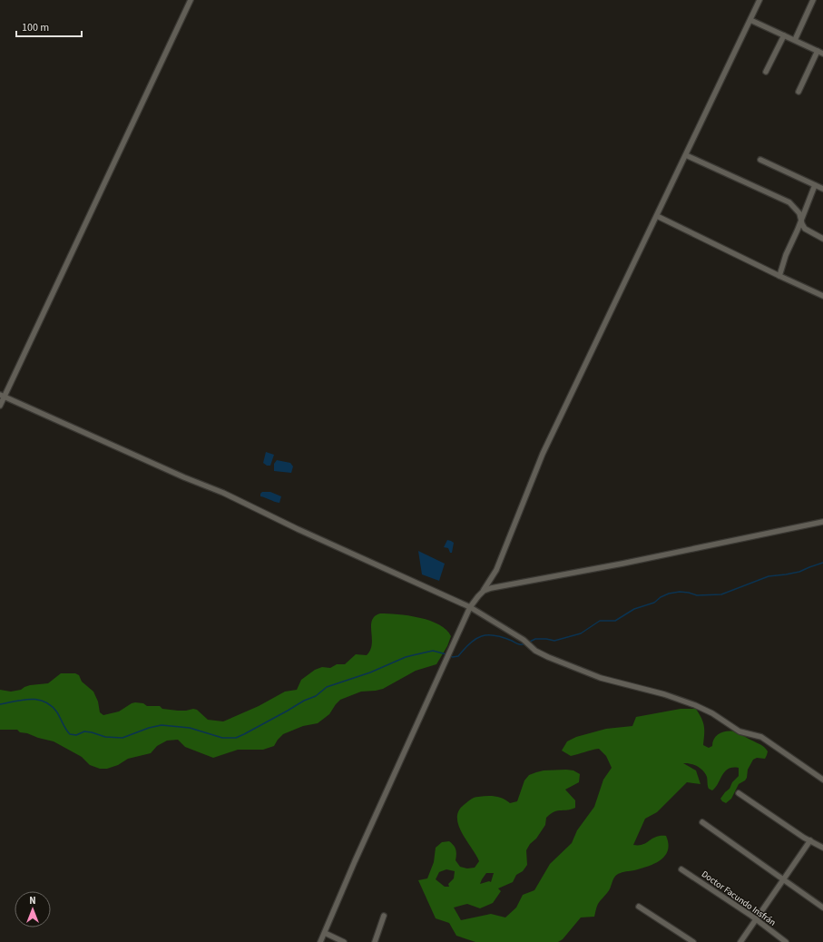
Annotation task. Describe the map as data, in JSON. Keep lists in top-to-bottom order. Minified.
{"streets":{"street":["Doctor Facundo Insfrán"]},"scale_bar":"100 m","north":"top"}
